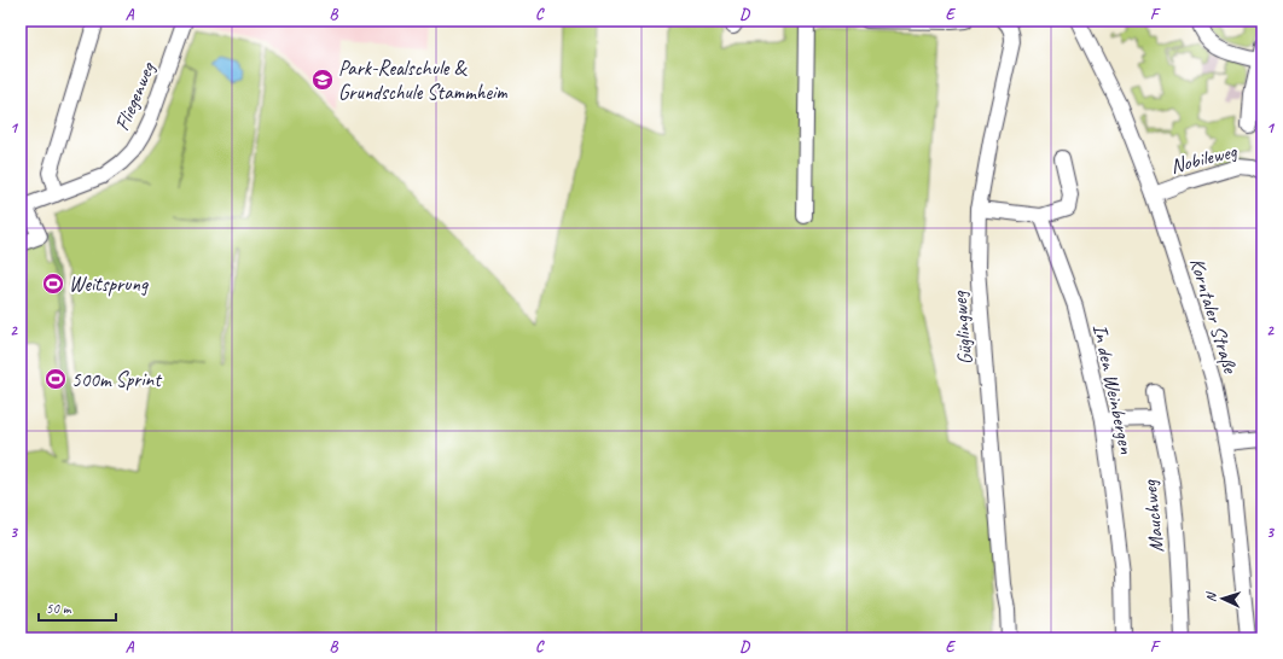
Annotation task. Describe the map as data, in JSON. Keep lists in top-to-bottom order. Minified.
{"streets":{"street":["Fliegenweg","Nobileweg","Korntaler Straße","Güglingweg","In den Weinbergen","Mauchweg"]},"crossings":[["Nobileweg","Korntaler Straße"]],"places":{"school or university":["Park-Realschule & Grundschule Stammheim"],"sports":["Weitsprung","500m Sprint"]},"scale_bar":"50 m","north":"left","grid":{"columns":["A","B","C","D","E","F"],"rows":["1","2","3"]}}
